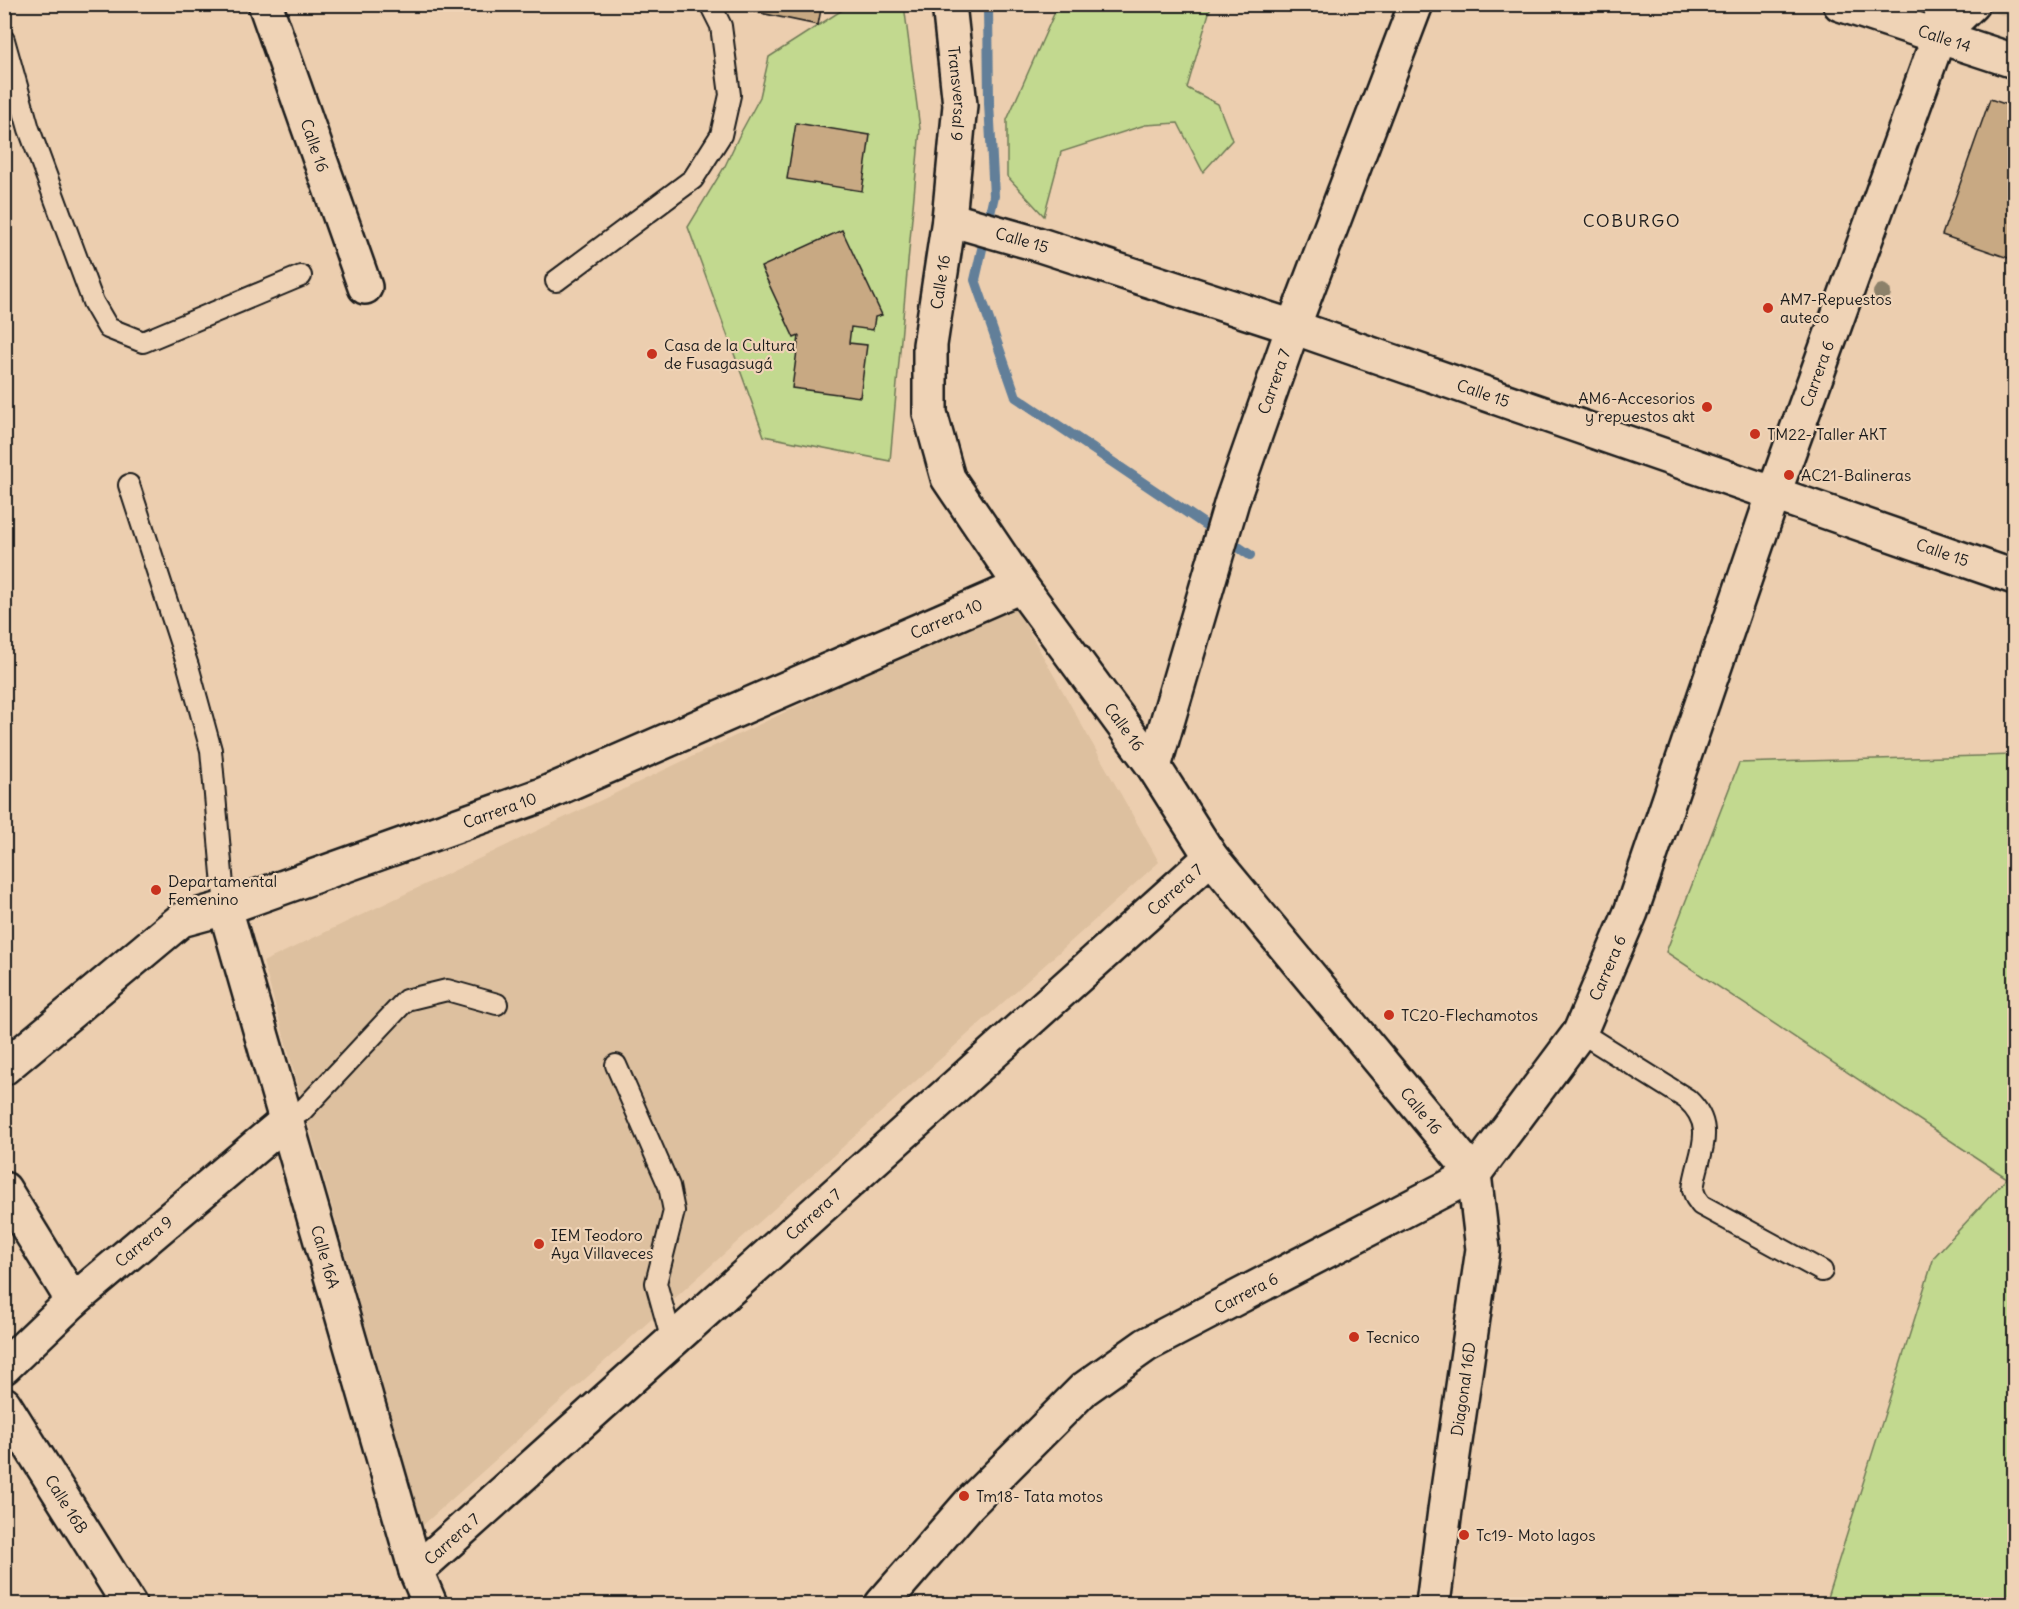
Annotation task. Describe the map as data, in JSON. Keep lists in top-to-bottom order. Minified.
{"streets":{"street":["Calle 14","Transversal 9","Calle 16","Calle 15","Carrera 6","Carrera 7","Carrera 10","Carrera 9","Calle 16A","Diagonal 16D","Calle 16B"]},"crossings":[["Calle 14","Carrera 6"],["Transversal 9","Calle 16"],["Transversal 9","Calle 15"],["Calle 16","Calle 15"],["Calle 16","Carrera 6"],["Calle 16","Carrera 7"],["Calle 16","Carrera 10"],["Calle 16","Diagonal 16D"],["Calle 15","Carrera 6"],["Calle 15","Carrera 7"],["Carrera 6","Diagonal 16D"],["Carrera 7","Calle 16A"],["Carrera 10","Calle 16A"],["Carrera 9","Calle 16A"]],"districts":["COBURGO"],"places":["AM7-Repuestos auteco","Casa de la Cultura de Fusagasugá","AM6-Accesorios y repuestos akt","TM22- Taller AKT","AC21-Balineras","Departamental Femenino","TC20-Flechamotos","IEM Teodoro Aya Villaveces","Tecnico","Tm18- Tata motos","Tc19- Moto lagos"]}
